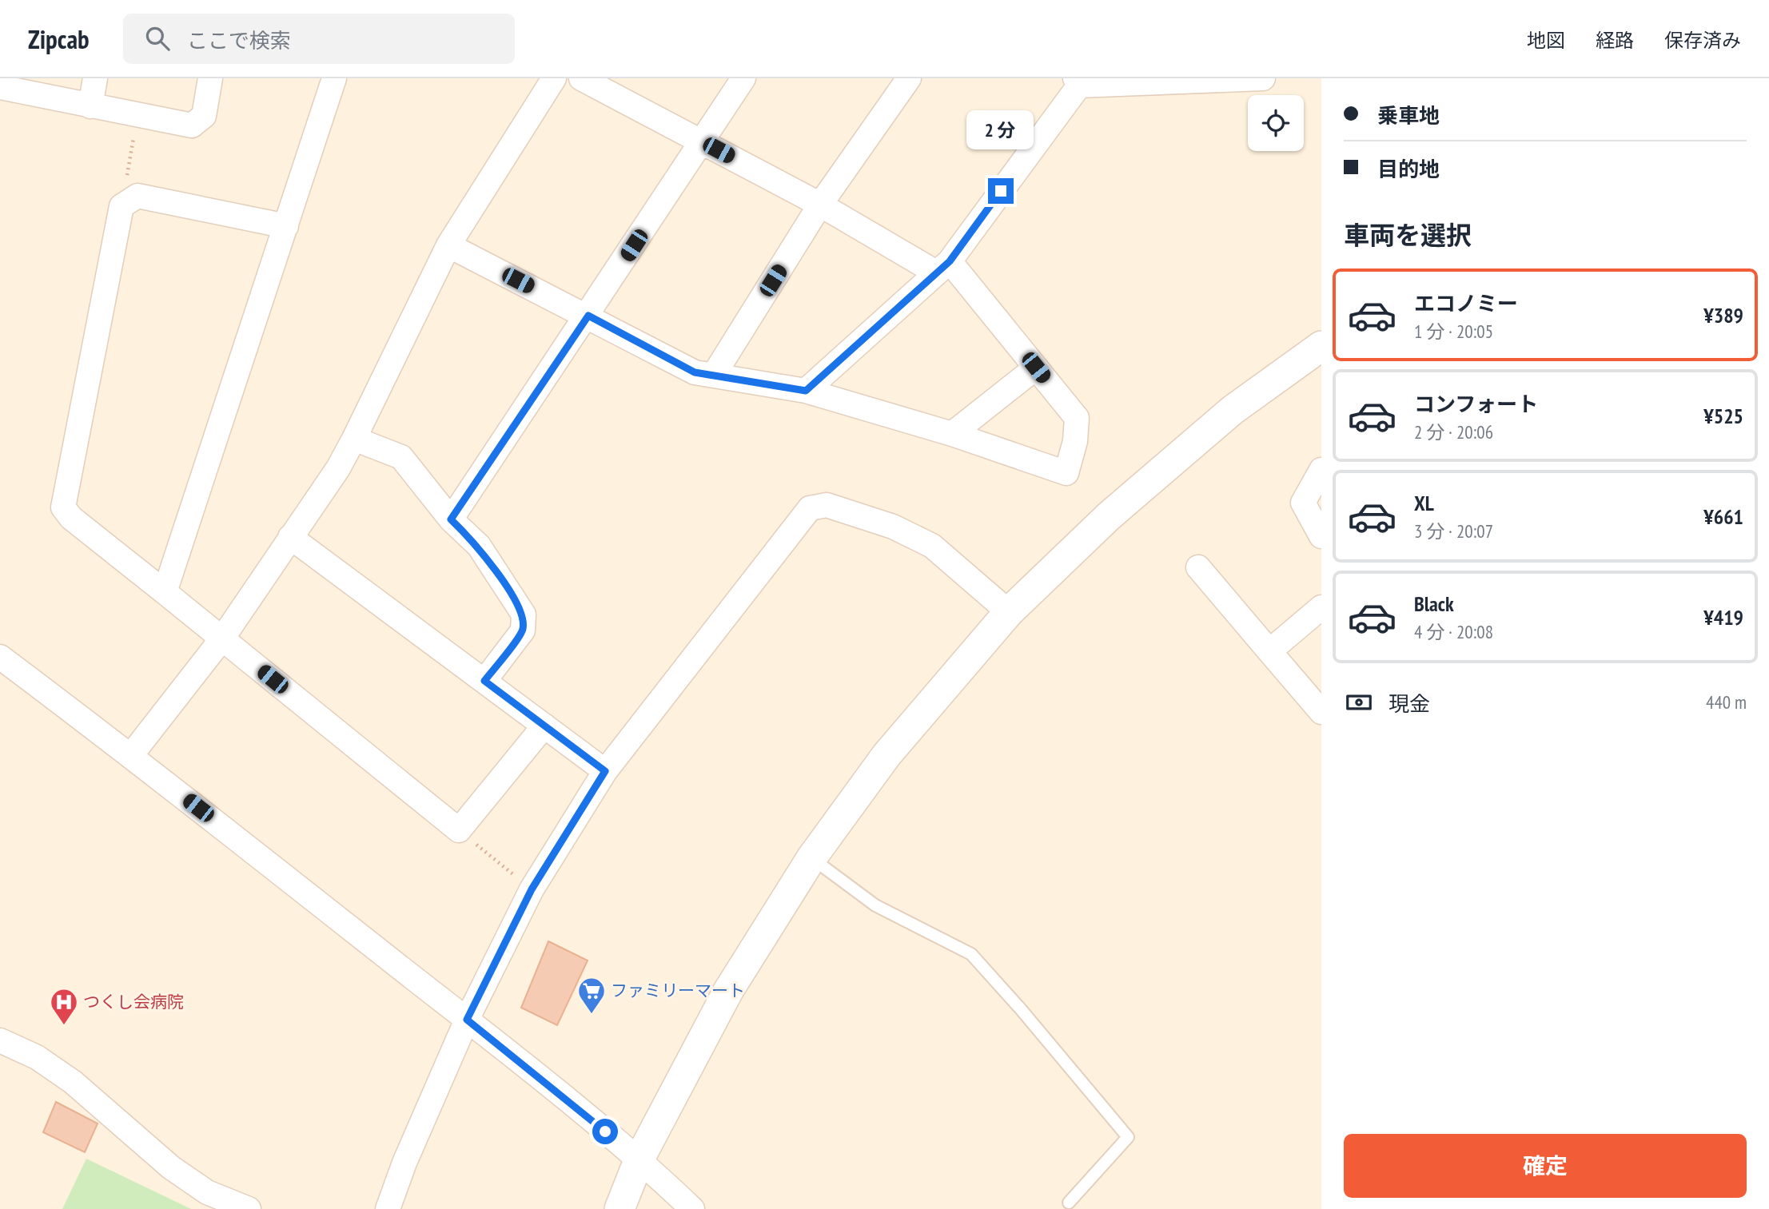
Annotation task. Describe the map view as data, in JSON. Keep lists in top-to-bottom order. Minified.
{"places":{"supermarket":["ファミリーマート"],"hospital":["つくし会病院"]},"page":{"header":"Zipcab","search":"ここで検索","nav":["地図","経路","保存済み"],"banner":["乗車地","目的地"],"bubble":"2 分","heading":"車両を選択","list":[{"name":"エコノミー","note":"1 分 · 20:05","value":"¥389"},{"name":"コンフォート","note":"2 分 · 20:06","value":"¥525"},{"name":"XL","note":"3 分 · 20:07","value":"¥661"},{"name":"Black","note":"4 分 · 20:08","value":"¥419"}],"pay":["現金","440 m"],"buttons":"確定"}}
